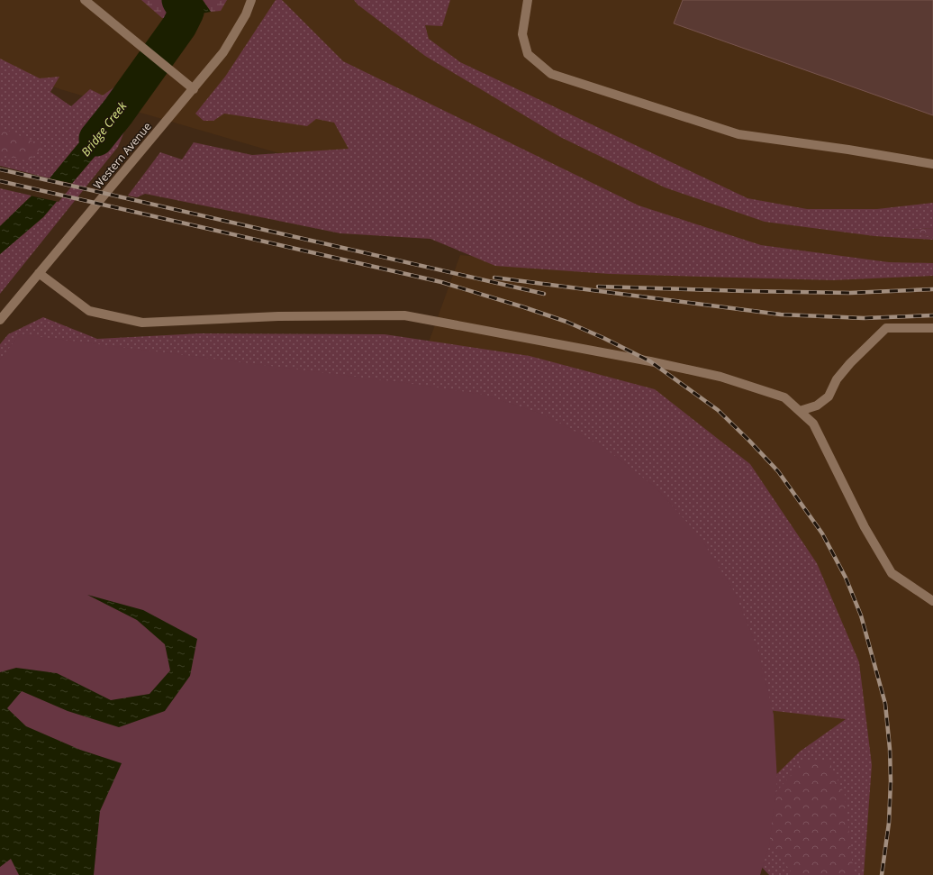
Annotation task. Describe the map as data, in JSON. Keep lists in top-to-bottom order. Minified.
{"streets":{"street":["Western Avenue"]},"water":["Bridge Creek"]}
